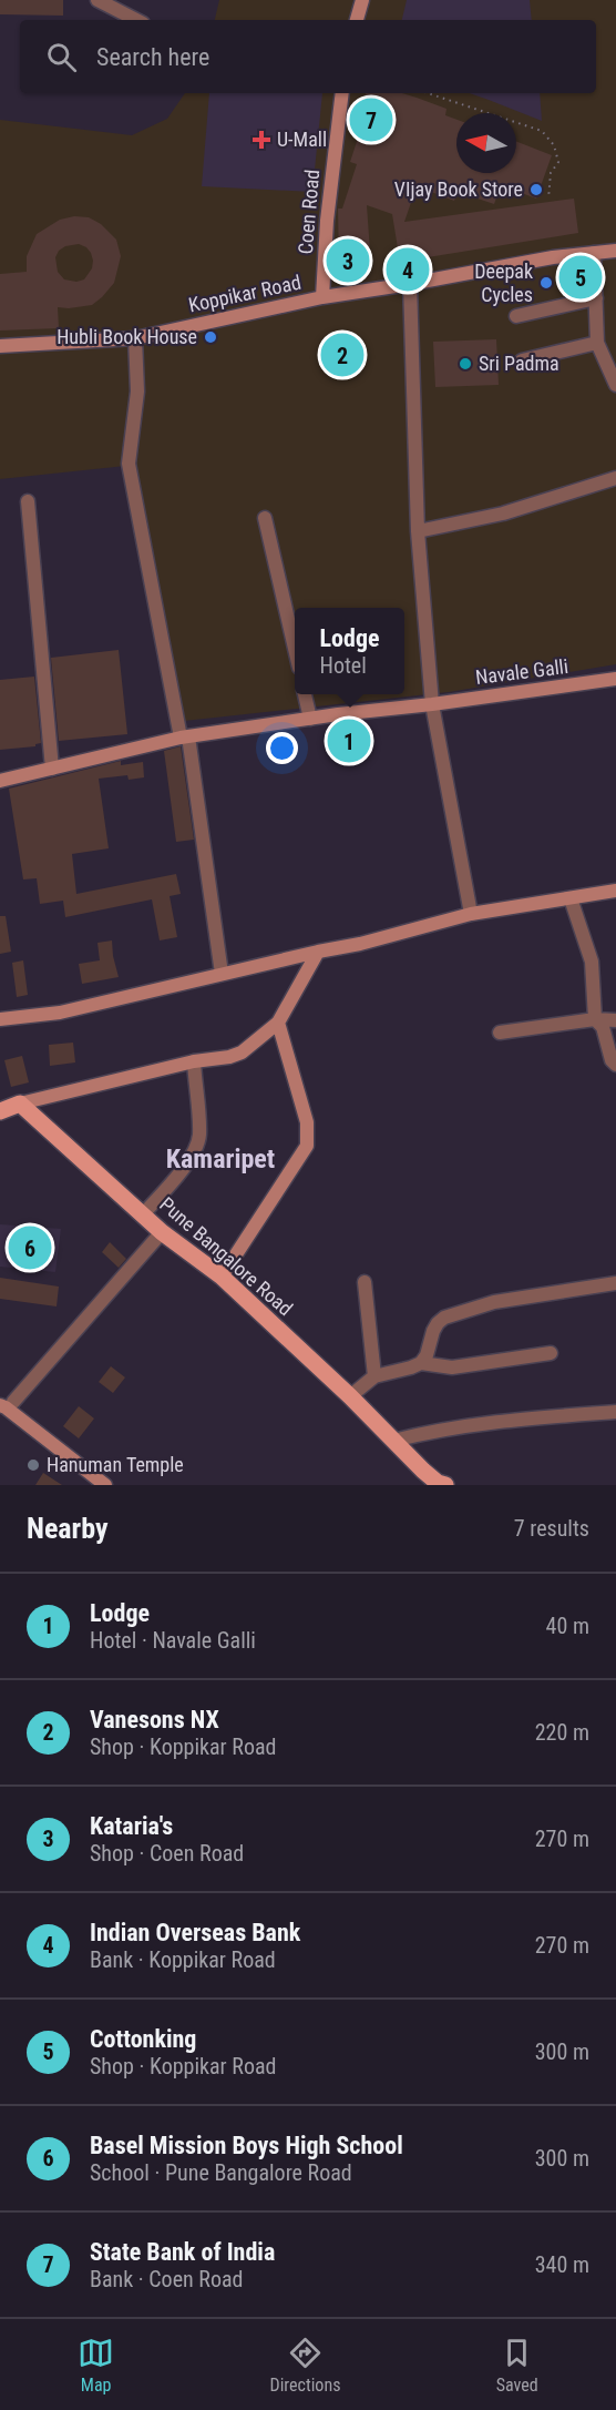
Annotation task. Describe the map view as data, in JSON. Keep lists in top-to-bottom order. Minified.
{"streets":{"main road":["Pune Bangalore Road"],"street":["Coen Road","Koppikar Road","Navale Galli"]},"crossings":[["Coen Road","Koppikar Road"]],"districts":["Kamaripet"],"places":{"health":["U-Mall"],"other":["VIjay Book Store","Deepak Cycles","Hubli Book House","Sri Padma","Hanuman Temple"]},"north":"left","page":{"search":"Search here","pins":["7","3","4","5","2","1","6"],"popup":["Lodge","Hotel"],"heading":["Nearby","7 results"],"list":[{"mark":"1","name":"Lodge","note":"Hotel · Navale Galli","value":"40 m"},{"mark":"2","name":"Vanesons NX","note":"Shop · Koppikar Road","value":"220 m"},{"mark":"3","name":"Kataria's","note":"Shop · Coen Road","value":"270 m"},{"mark":"4","name":"Indian Overseas Bank","note":"Bank · Koppikar Road","value":"270 m"},{"mark":"5","name":"Cottonking","note":"Shop · Koppikar Road","value":"300 m"},{"mark":"6","name":"Basel Mission Boys High School","note":"School · Pune Bangalore Road","value":"300 m"},{"mark":"7","name":"State Bank of India","note":"Bank · Coen Road","value":"340 m"}],"nav":["Map","Directions","Saved"]}}
